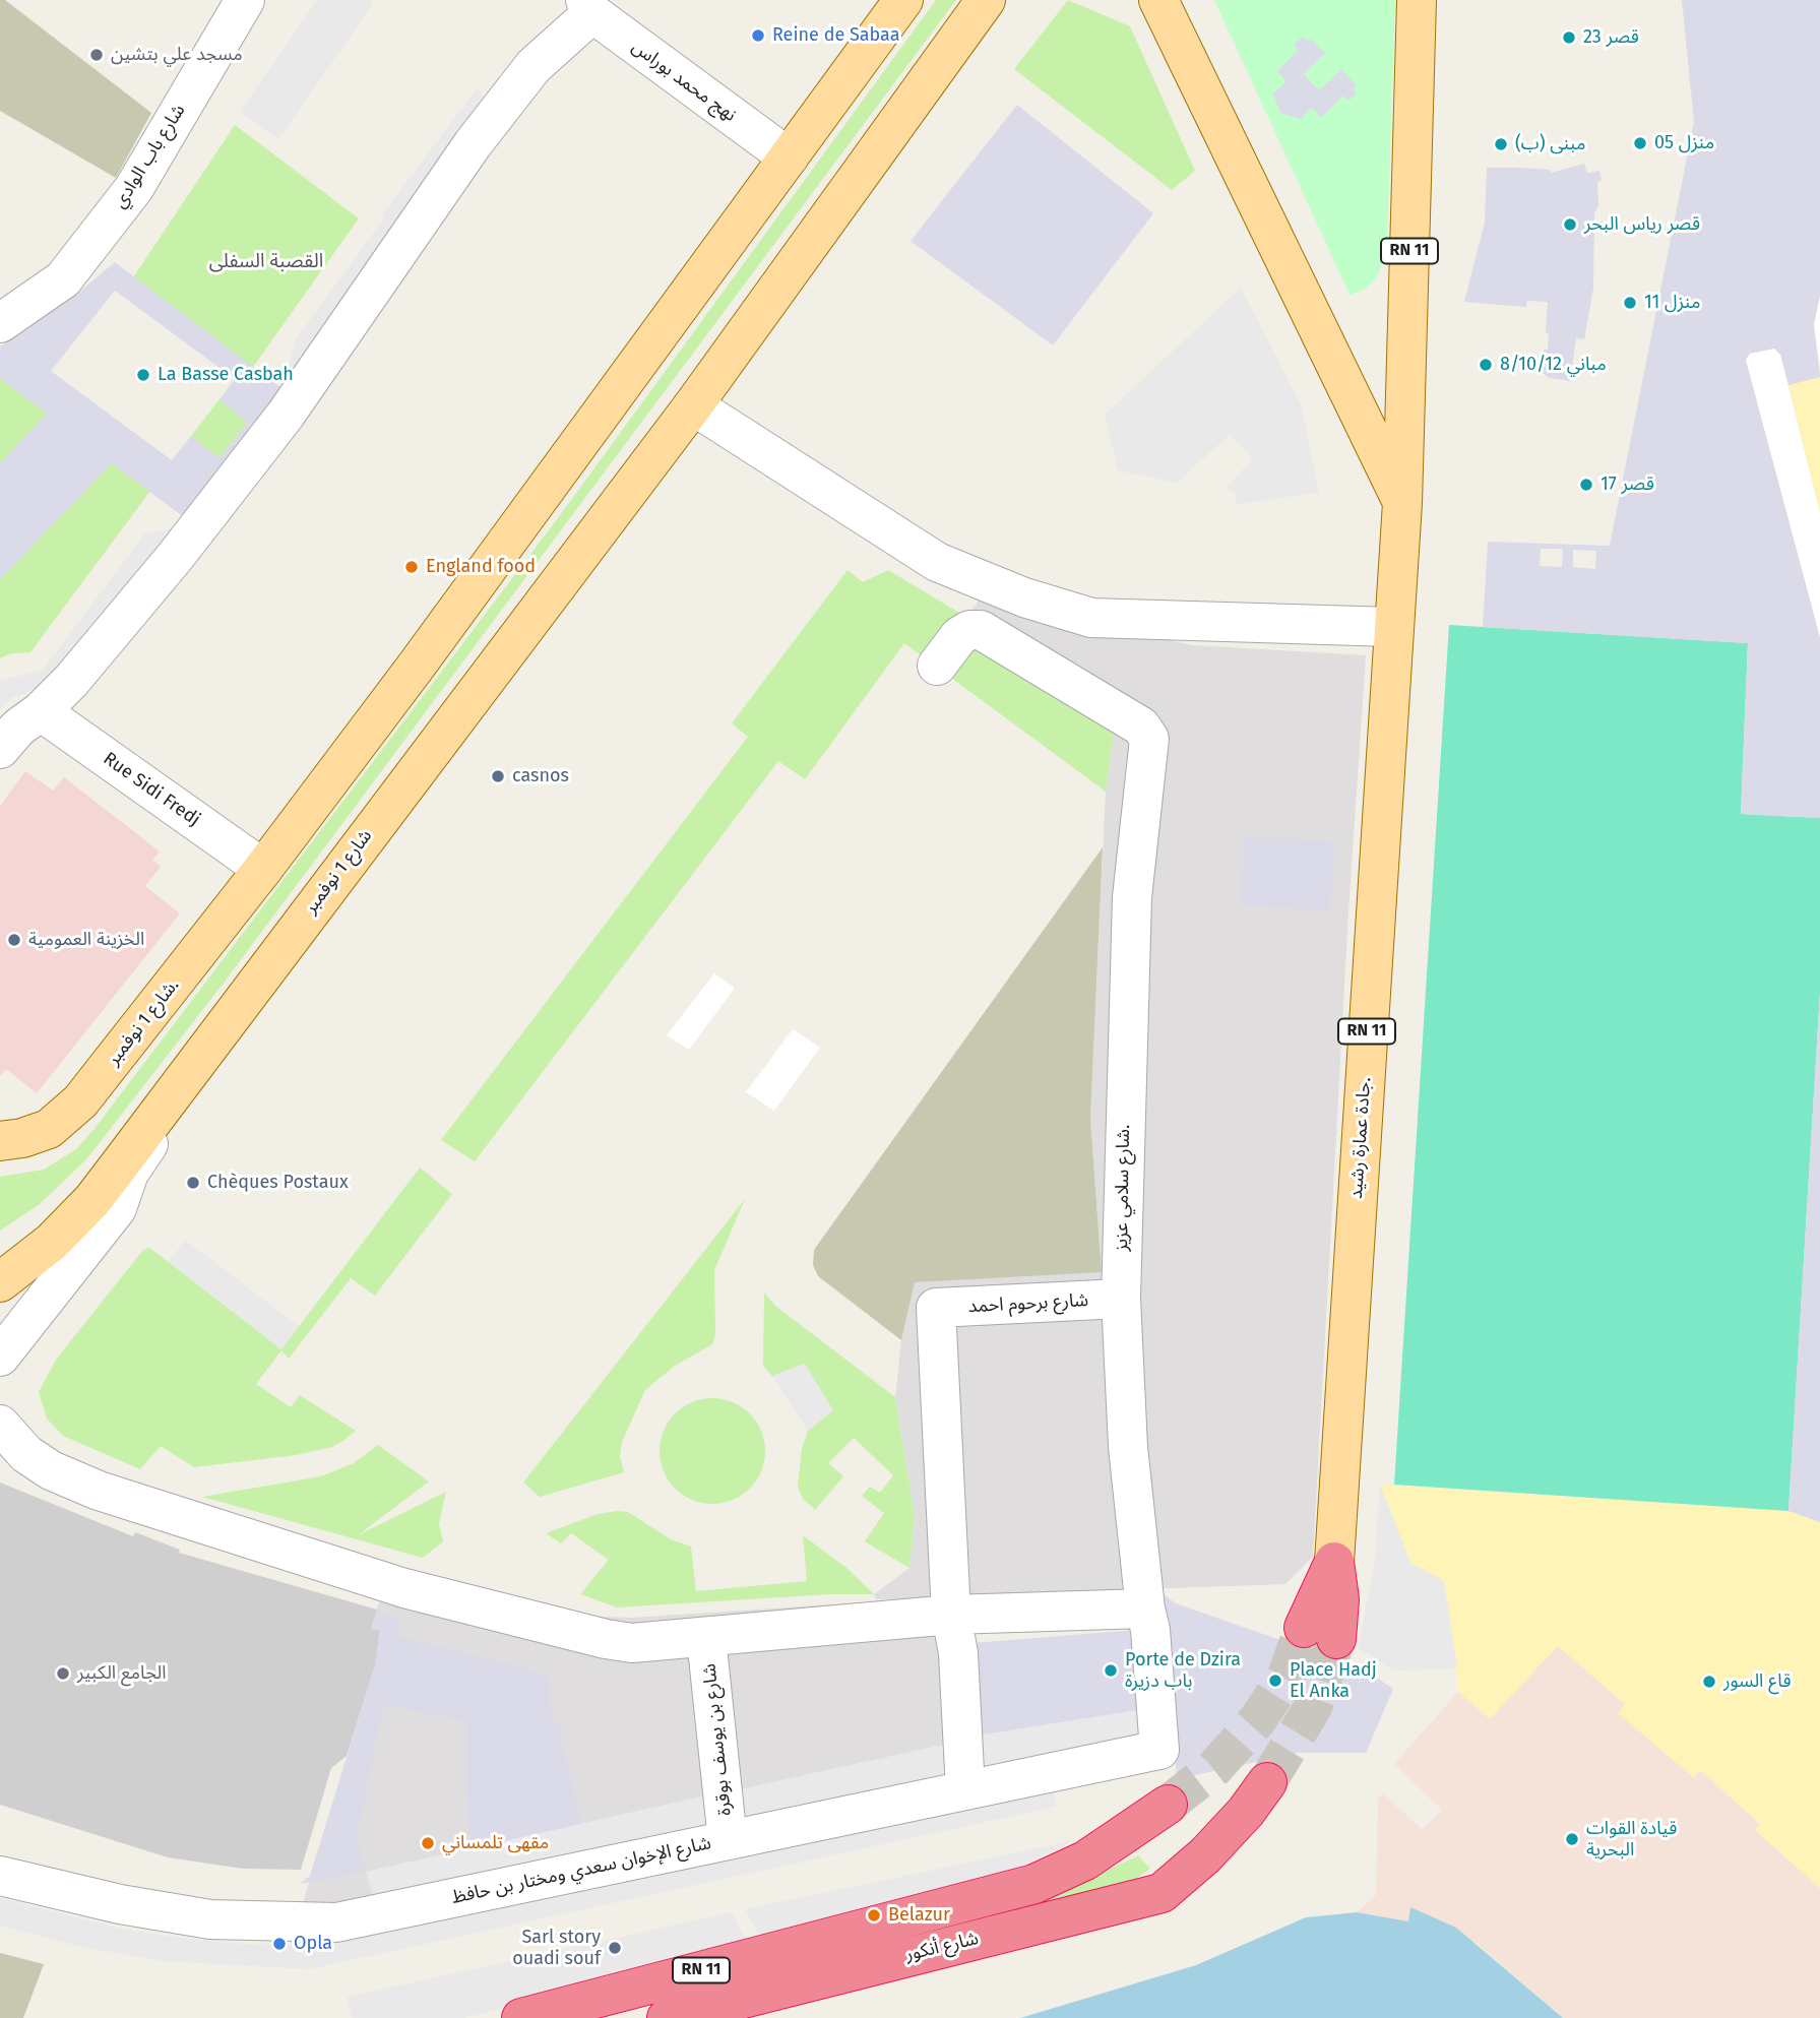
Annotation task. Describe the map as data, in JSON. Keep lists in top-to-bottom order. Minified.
{"streets":{"highway":["RN 11","شارع أنكور"],"main road":["شارع 1 نوفمبر","شارع 1 نوفمبر.","جادة عمارة رشيد."],"street":["نهج محمد بوراس","شارع باب الوادي","Rue Sidi Fredj","شارع سلامي عزيز.","شارع برحوم احمد","شارع بن يوسف بوقرة","شارع الإخوان سعدي ومختار بن حافظ"]},"crossings":[["نهج محمد بوراس","شارع 1 نوفمبر."],["RN 11","جادة عمارة رشيد."],["Rue Sidi Fredj","شارع 1 نوفمبر."],["شارع سلامي عزيز.","شارع برحوم احمد"],["شارع سلامي عزيز.","شارع الإخوان سعدي ومختار بن حافظ"],["شارع بن يوسف بوقرة","شارع الإخوان سعدي ومختار بن حافظ"]],"districts":["القصبة السفلى"],"places":["Reine de Sabaa","قصر 23","مسجد علي بتشين","منزل 05","مبنى (ب)","قصر رياس البحر","منزل 11","مباني 8/10/12","La Basse Casbah","قصر 17","England food","casnos","الخزينة العمومية","Chèques Postaux","Porte de Dzira باب دزيرة","الجامع الكبير","Place Hadj El Anka","قاع السور","قيادة القوات البحرية","مقهى تلمساني","Belazur","Opla","Sarl story ouadi souf"]}
